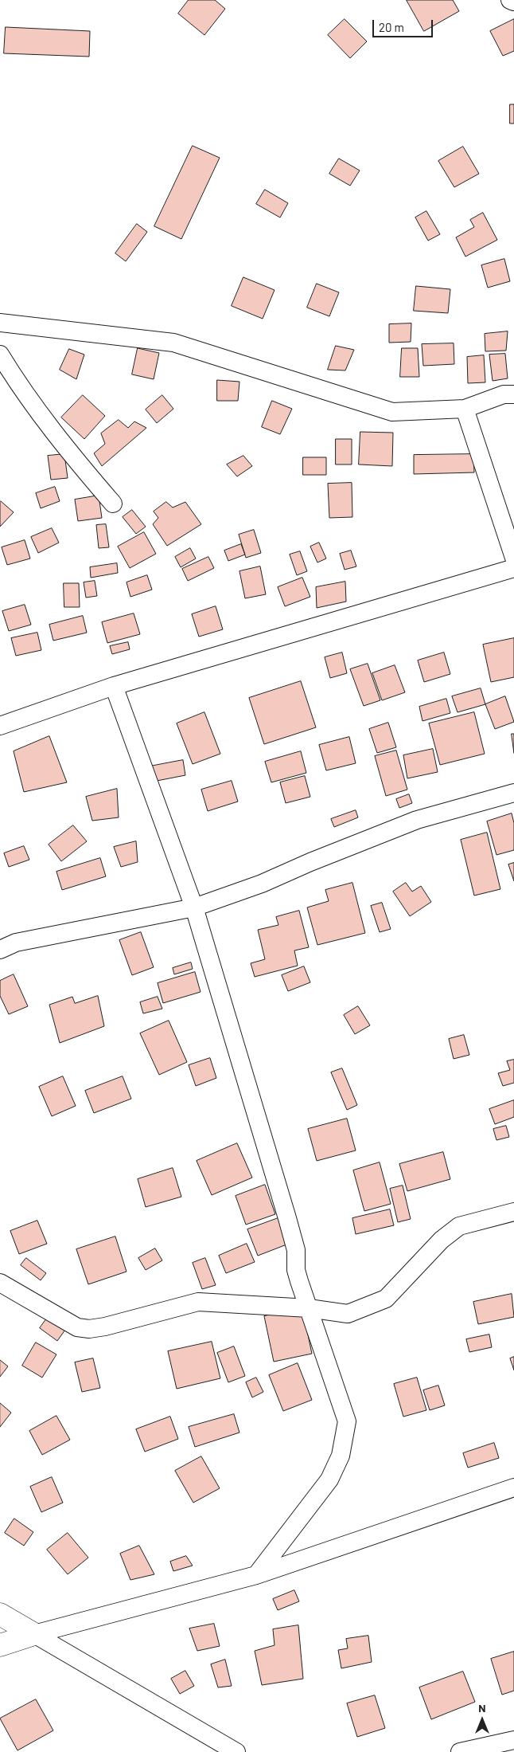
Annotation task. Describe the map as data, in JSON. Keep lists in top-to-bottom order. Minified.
{"scale_bar":"20 m","north":"top"}
